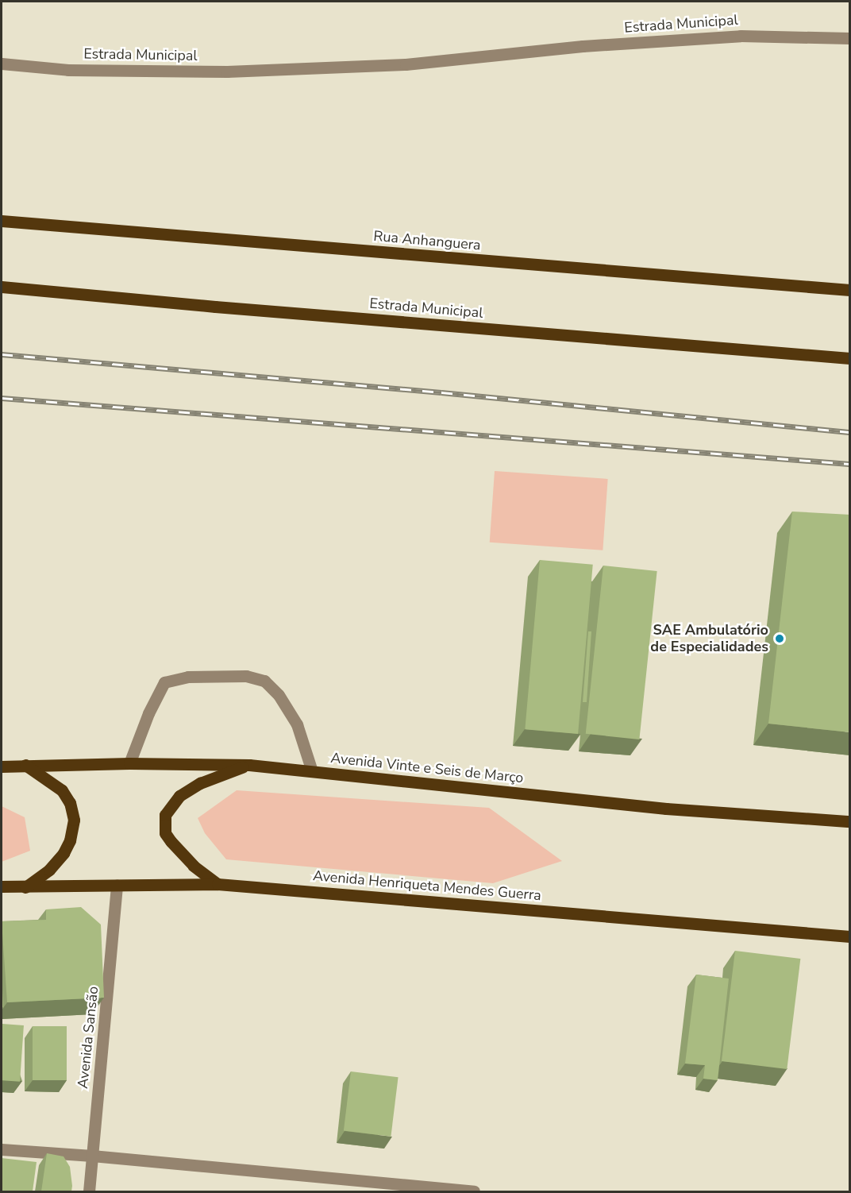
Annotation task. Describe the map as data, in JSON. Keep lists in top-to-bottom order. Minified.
{"streets":{"main road":["Estrada Municipal","Rua Anhanguera","Avenida Vinte e Seis de Março","Avenida Henriqueta Mendes Guerra"],"street":["Avenida Sansão"]},"crossings":[["Avenida Henriqueta Mendes Guerra","Avenida Sansão"]],"places":["SAE Ambulatório de Especialidades"]}
